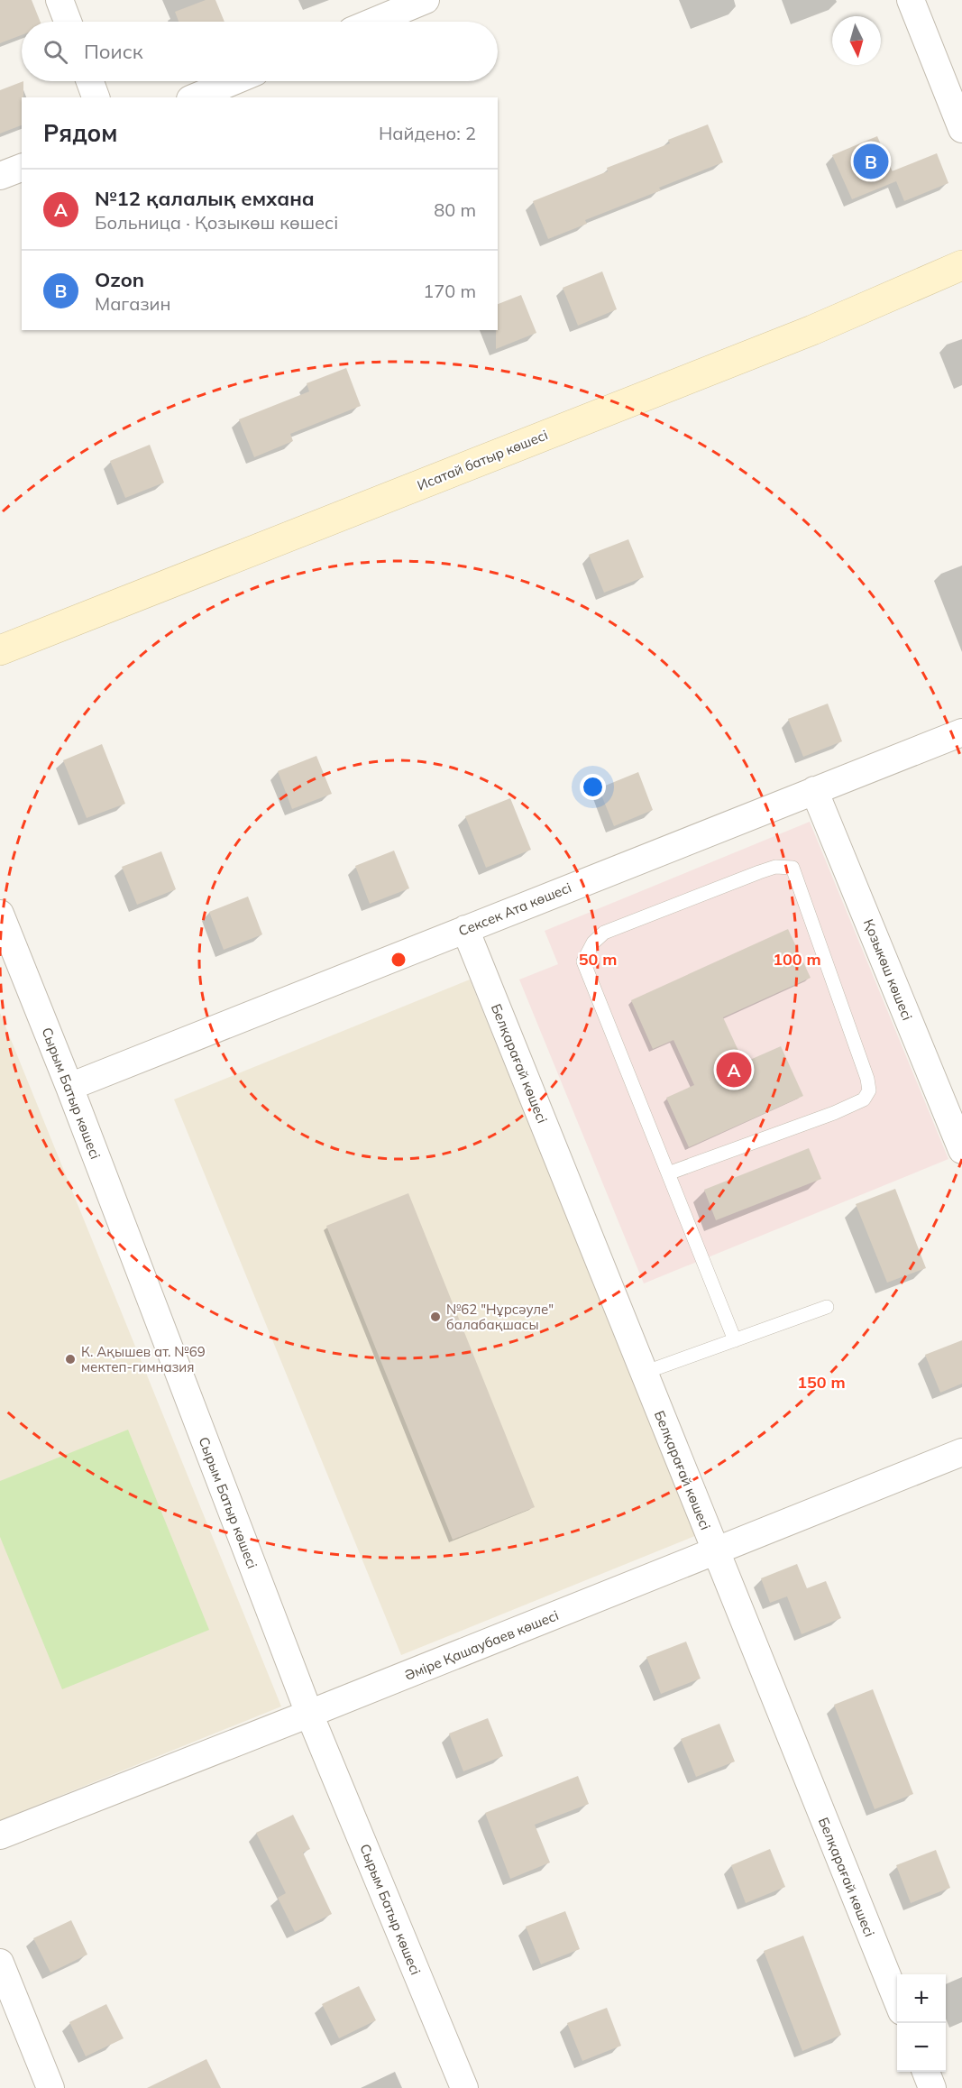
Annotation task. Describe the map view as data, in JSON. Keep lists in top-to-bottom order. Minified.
{"streets":{"street":["Исатай батыр көшесі","Сексек Ата көшесі","Қозыкөш көшесі","Белқарағай көшесі","Сырым Батыр көшесі","Әміре Қашаубаев көшесі"]},"crossings":[["Сексек Ата көшесі","Қозыкөш көшесі"],["Сексек Ата көшесі","Белқарағай көшесі"],["Сексек Ата көшесі","Сырым Батыр көшесі"],["Белқарағай көшесі","Әміре Қашаубаев көшесі"],["Сырым Батыр көшесі","Әміре Қашаубаев көшесі"]],"places":["№62 \"Нұрсәуле\" балабақшасы","К. Ақышев ат. №69 мектеп-гимназия"],"north":"bottom","page":{"search":"Поиск","heading":["Рядом","Найдено: 2"],"pins":["B","A"],"list":[{"mark":"A","name":"№12 қалалық емхана","note":"Больница · Қозыкөш көшесі","value":"80 m"},{"mark":"B","name":"Ozon","note":"Магазин","value":"170 m"}],"map_buttons":["+","−"]},"rings":["50 m","100 m","150 m"]}
